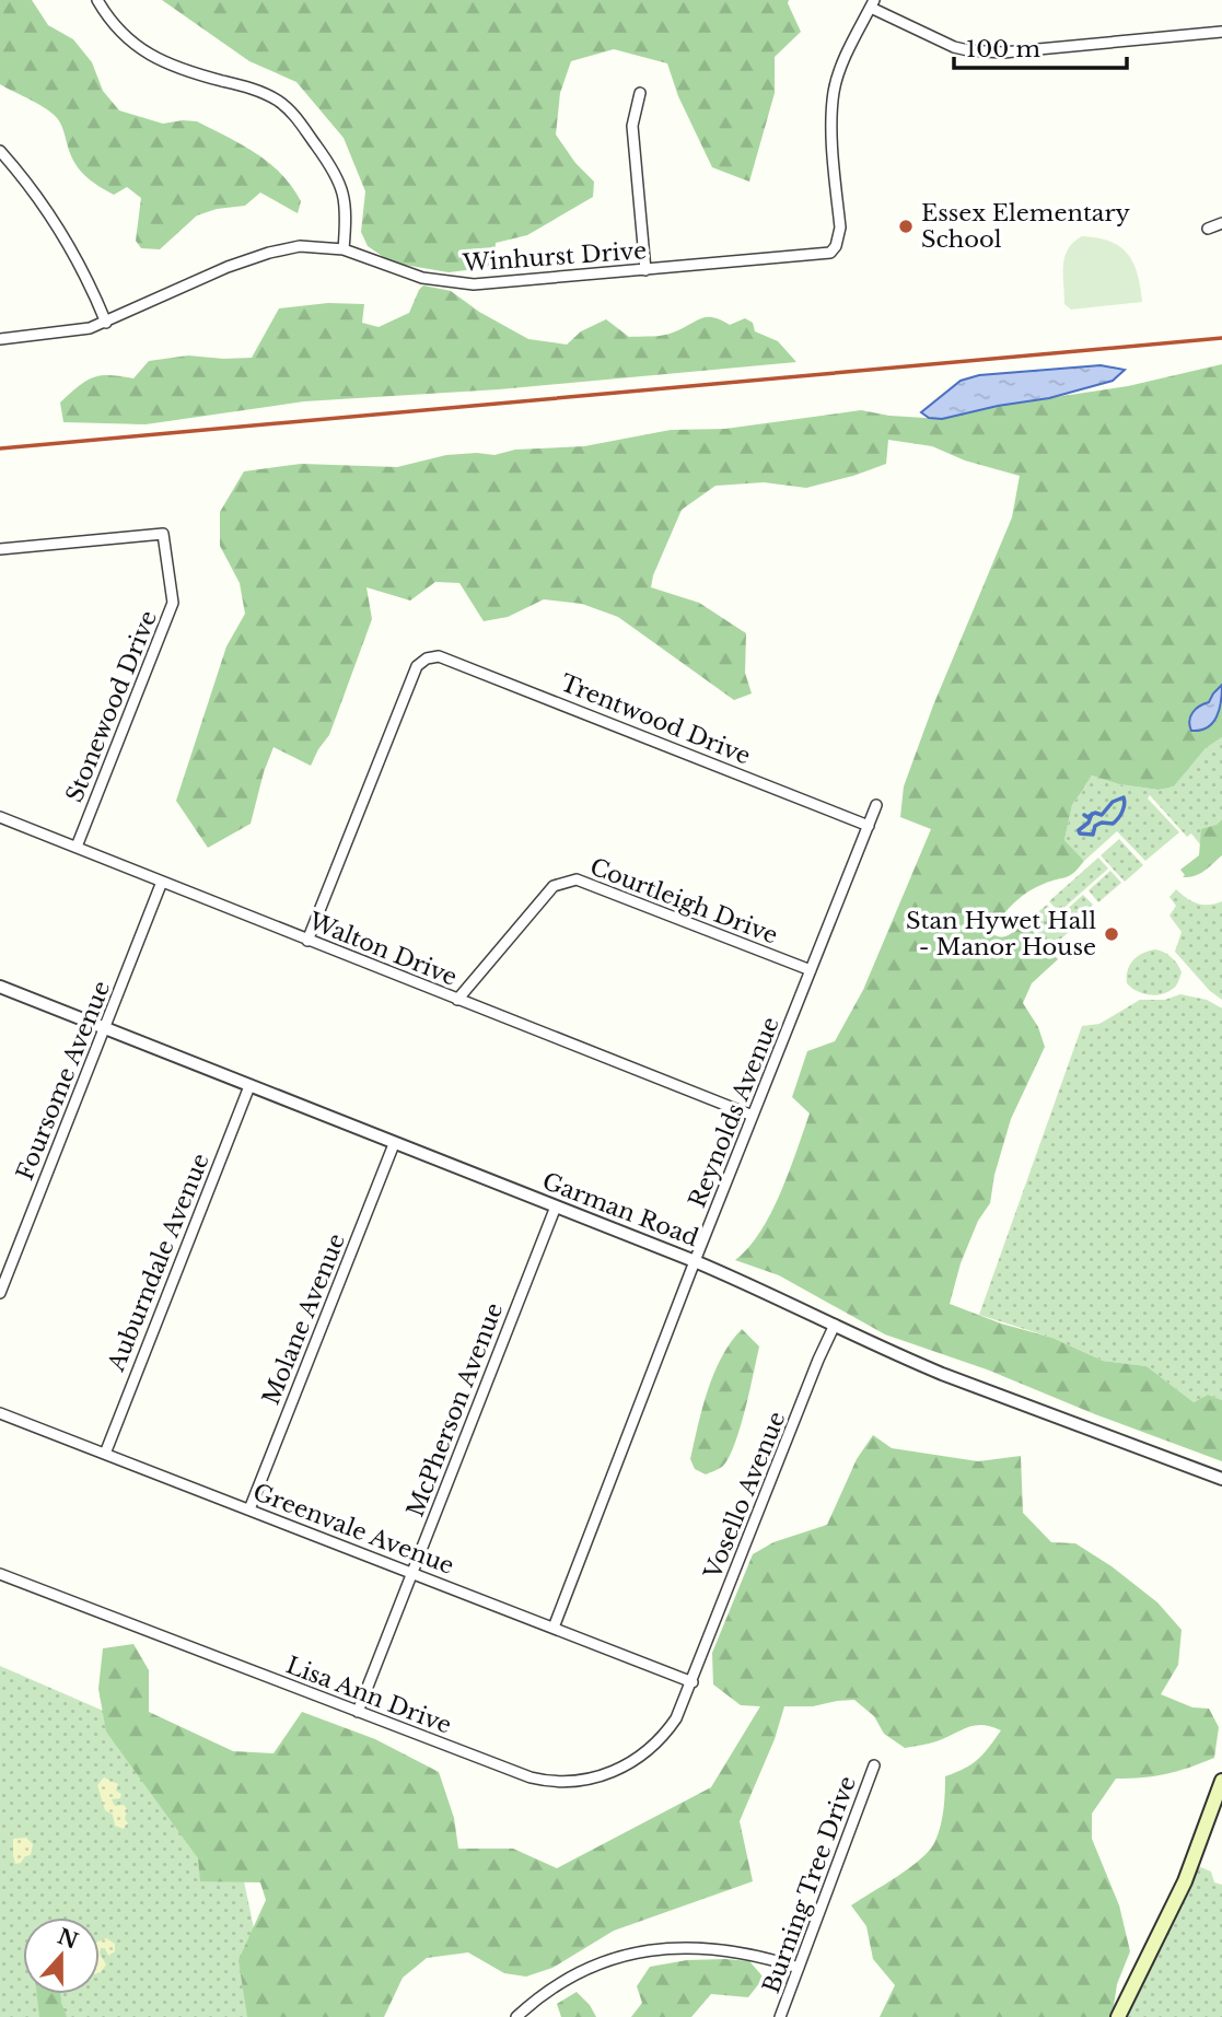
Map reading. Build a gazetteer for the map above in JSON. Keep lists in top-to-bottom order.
{
  "streets": {
    "street": [
      "Winhurst Drive",
      "Stonewood Drive",
      "Trentwood Drive",
      "Courtleigh Drive",
      "Walton Drive",
      "Foursome Avenue",
      "Reynolds Avenue",
      "Garman Road",
      "Auburndale Avenue",
      "Molane Avenue",
      "McPherson Avenue",
      "Vosello Avenue",
      "Greenvale Avenue",
      "Lisa Ann Drive",
      "Burning Tree Drive"
    ]
  },
  "crossings": [
    ["Stonewood Drive", "Walton Drive"],
    ["Trentwood Drive", "Walton Drive"],
    ["Trentwood Drive", "Reynolds Avenue"],
    ["Courtleigh Drive", "Walton Drive"],
    ["Courtleigh Drive", "Reynolds Avenue"],
    ["Walton Drive", "Foursome Avenue"],
    ["Walton Drive", "Reynolds Avenue"],
    ["Foursome Avenue", "Garman Road"],
    ["Reynolds Avenue", "Garman Road"],
    ["Reynolds Avenue", "Greenvale Avenue"],
    ["Garman Road", "Auburndale Avenue"],
    ["Garman Road", "Molane Avenue"],
    ["Garman Road", "McPherson Avenue"],
    ["Garman Road", "Vosello Avenue"],
    ["Auburndale Avenue", "Greenvale Avenue"],
    ["Molane Avenue", "Greenvale Avenue"],
    ["McPherson Avenue", "Greenvale Avenue"],
    ["McPherson Avenue", "Lisa Ann Drive"],
    ["Vosello Avenue", "Greenvale Avenue"],
    ["Vosello Avenue", "Lisa Ann Drive"],
    ["Greenvale Avenue", "Lisa Ann Drive"]
  ],
  "places": ["Essex Elementary School", "Stan Hywet Hall - Manor House"],
  "scale_bar": "100 m",
  "north": "top"
}
